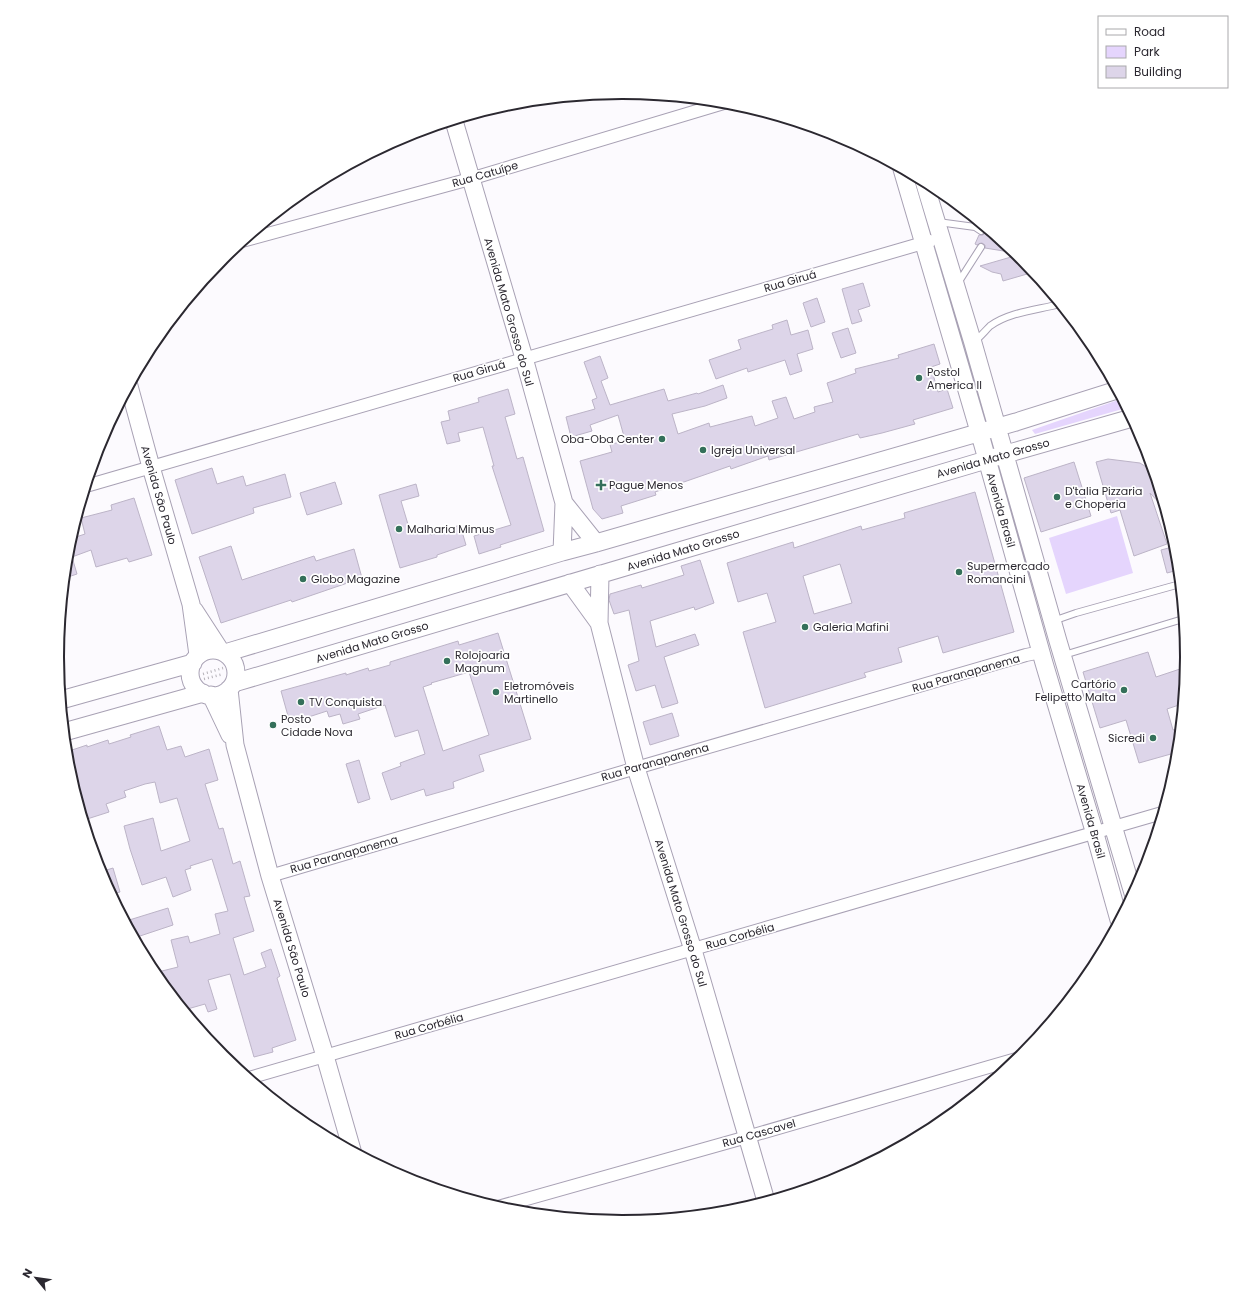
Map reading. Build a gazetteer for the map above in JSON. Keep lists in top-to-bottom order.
{
  "streets": {
    "main road": [
      "Avenida Mato Grosso do Sul",
      "Avenida Mato Grosso",
      "Avenida São Paulo",
      "Avenida Brasil"
    ],
    "street": [
      "Rua Catuípe",
      "Rua Giruá",
      "Rua Paranapanema",
      "Rua Corbélia",
      "Rua Cascavel"
    ]
  },
  "crossings": [
    ["Rua Catuípe", "Avenida Mato Grosso do Sul"],
    ["Rua Giruá", "Avenida Mato Grosso do Sul"],
    ["Rua Giruá", "Avenida São Paulo"],
    ["Rua Giruá", "Avenida Brasil"],
    ["Avenida Mato Grosso do Sul", "Rua Paranapanema"],
    ["Avenida Mato Grosso do Sul", "Rua Corbélia"],
    ["Avenida Mato Grosso do Sul", "Rua Cascavel"],
    ["Avenida Mato Grosso", "Avenida São Paulo"],
    ["Avenida Mato Grosso", "Avenida Brasil"],
    ["Avenida São Paulo", "Rua Paranapanema"],
    ["Avenida São Paulo", "Rua Corbélia"],
    ["Avenida Brasil", "Rua Paranapanema"],
    ["Avenida Brasil", "Rua Corbélia"]
  ],
  "places": {
    "other": [
      "Postol America II",
      "Oba-Oba Center",
      "Igreja Universal",
      "D'talia Pizzaria e Choperia",
      "Malharia Mimus",
      "Supermercado Romancini",
      "Globo Magazine",
      "Galeria Mafini",
      "Rolojoaria Magnum",
      "Cartório Felipetto Malta",
      "Eletromóveis Martinello",
      "TV Conquista",
      "Posto Cidade Nova",
      "Sicredi"
    ],
    "health": ["Pague Menos"]
  },
  "legend": ["Road", "Park", "Building"],
  "north": "top left"
}
